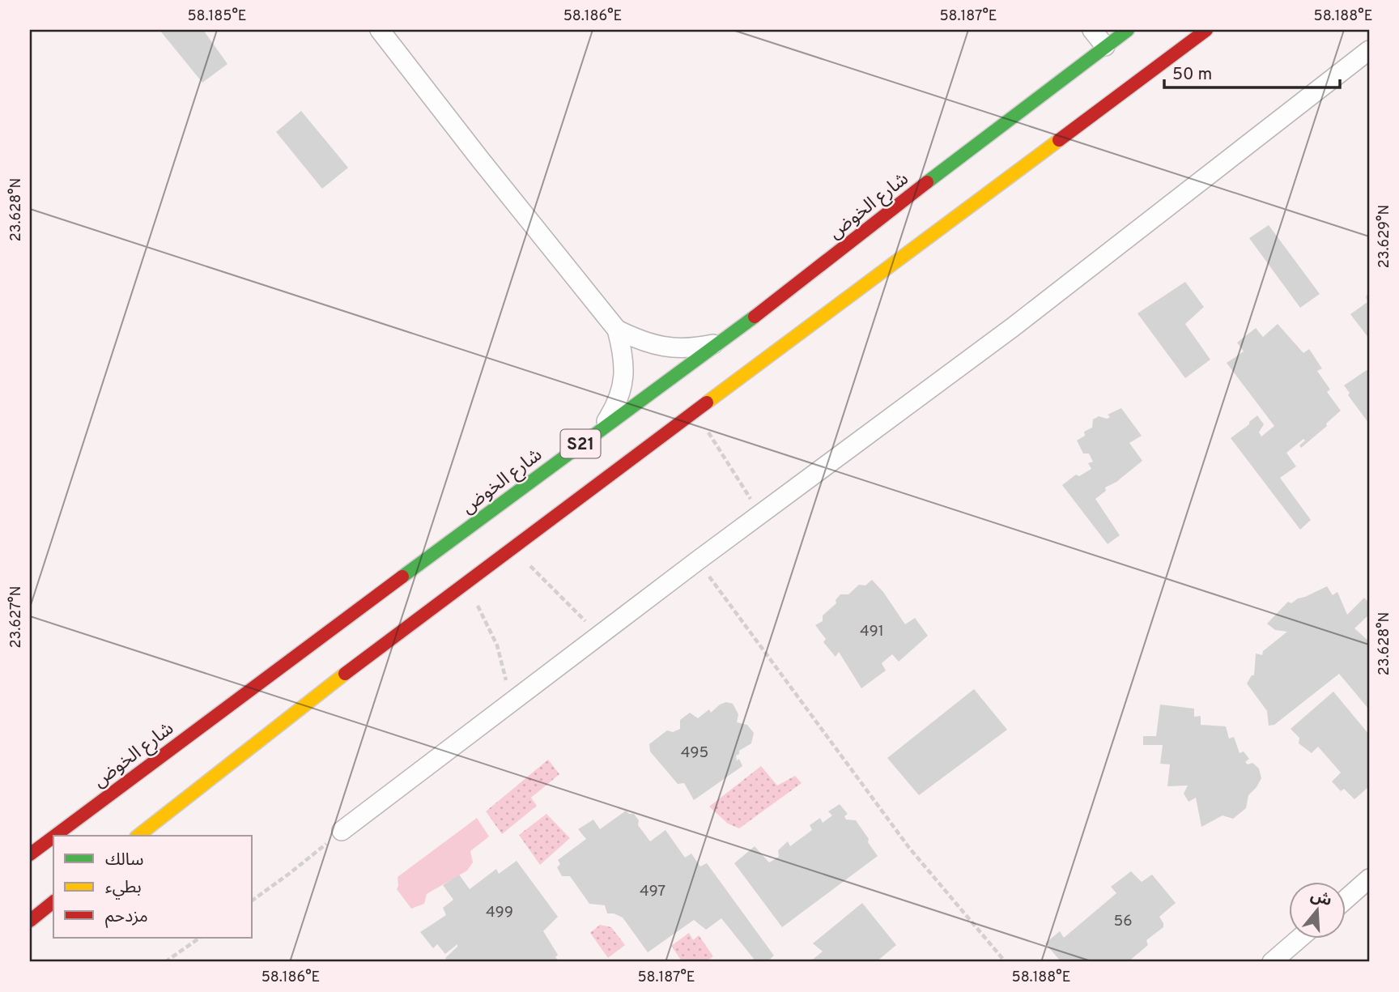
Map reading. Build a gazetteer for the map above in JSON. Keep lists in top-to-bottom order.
{
  "streets": {
    "main road": ["شارع الخوض", "S21"]
  },
  "house_numbers": [
    "491",
    "495",
    "497",
    "499",
    "56"
  ],
  "legend": ["سالك", "بطيء", "مزدحم"],
  "scale_bar": "50 m",
  "north": "top",
  "coordinates": [
    "58.185°E",
    "58.186°E",
    "58.187°E",
    "58.188°E",
    "23.628°N",
    "23.629°N",
    "23.627°N"
  ]
}
